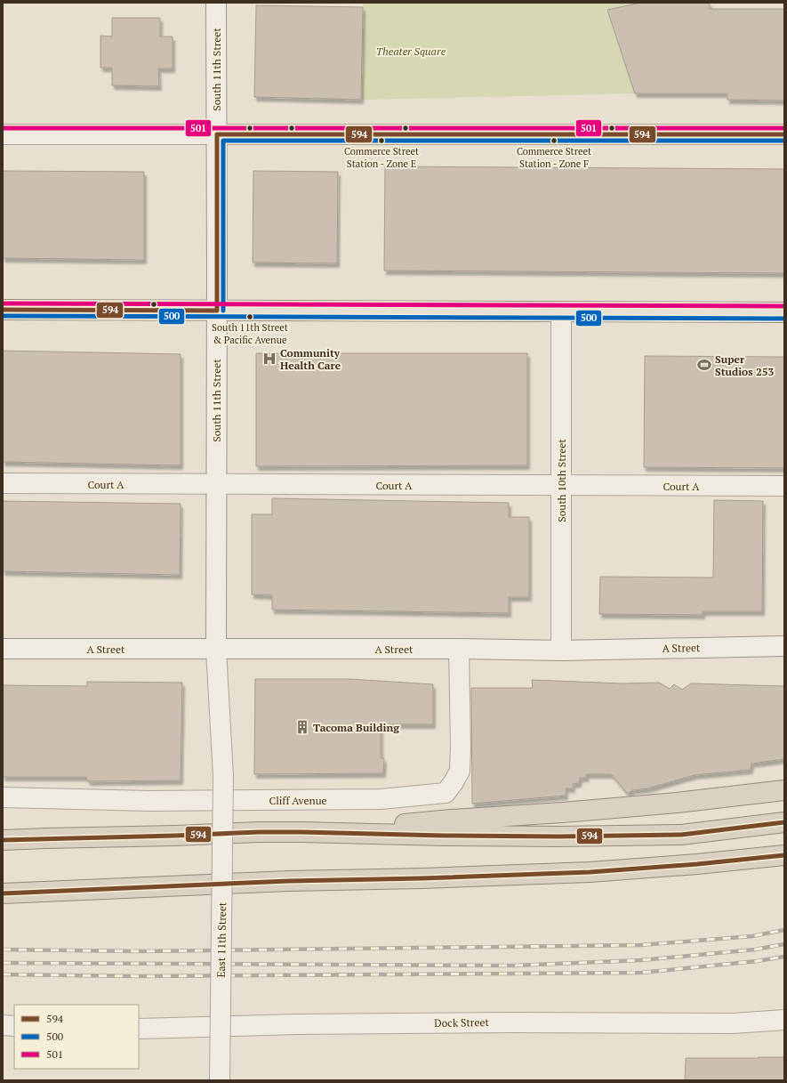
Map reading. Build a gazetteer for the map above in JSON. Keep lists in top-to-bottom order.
{
  "streets": {
    "street": [
      "South 11th Street",
      "South 10th Street",
      "Court A",
      "A Street",
      "Cliff Avenue",
      "East 11th Street",
      "Dock Street"
    ]
  },
  "crossings": [
    ["South 11th Street", "Court A"],
    ["South 11th Street", "A Street"],
    ["South 11th Street", "East 11th Street"],
    ["South 10th Street", "Court A"],
    ["South 10th Street", "A Street"],
    ["A Street", "Cliff Avenue"],
    ["A Street", "East 11th Street"]
  ],
  "parks": ["Theater Square"],
  "places": {
    "other": ["Commerce Street Station - Zone E", "Commerce Street Station - Zone F", "South 11th Street & Pacific Avenue"],
    "hospital": ["Community Health Care"],
    "sports": ["Super Studios 253"],
    "building": ["Tacoma Building"]
  },
  "lines": ["transit line 501", "transit line 594", "transit line 500"],
  "legend": ["594", "500", "501"]
}
